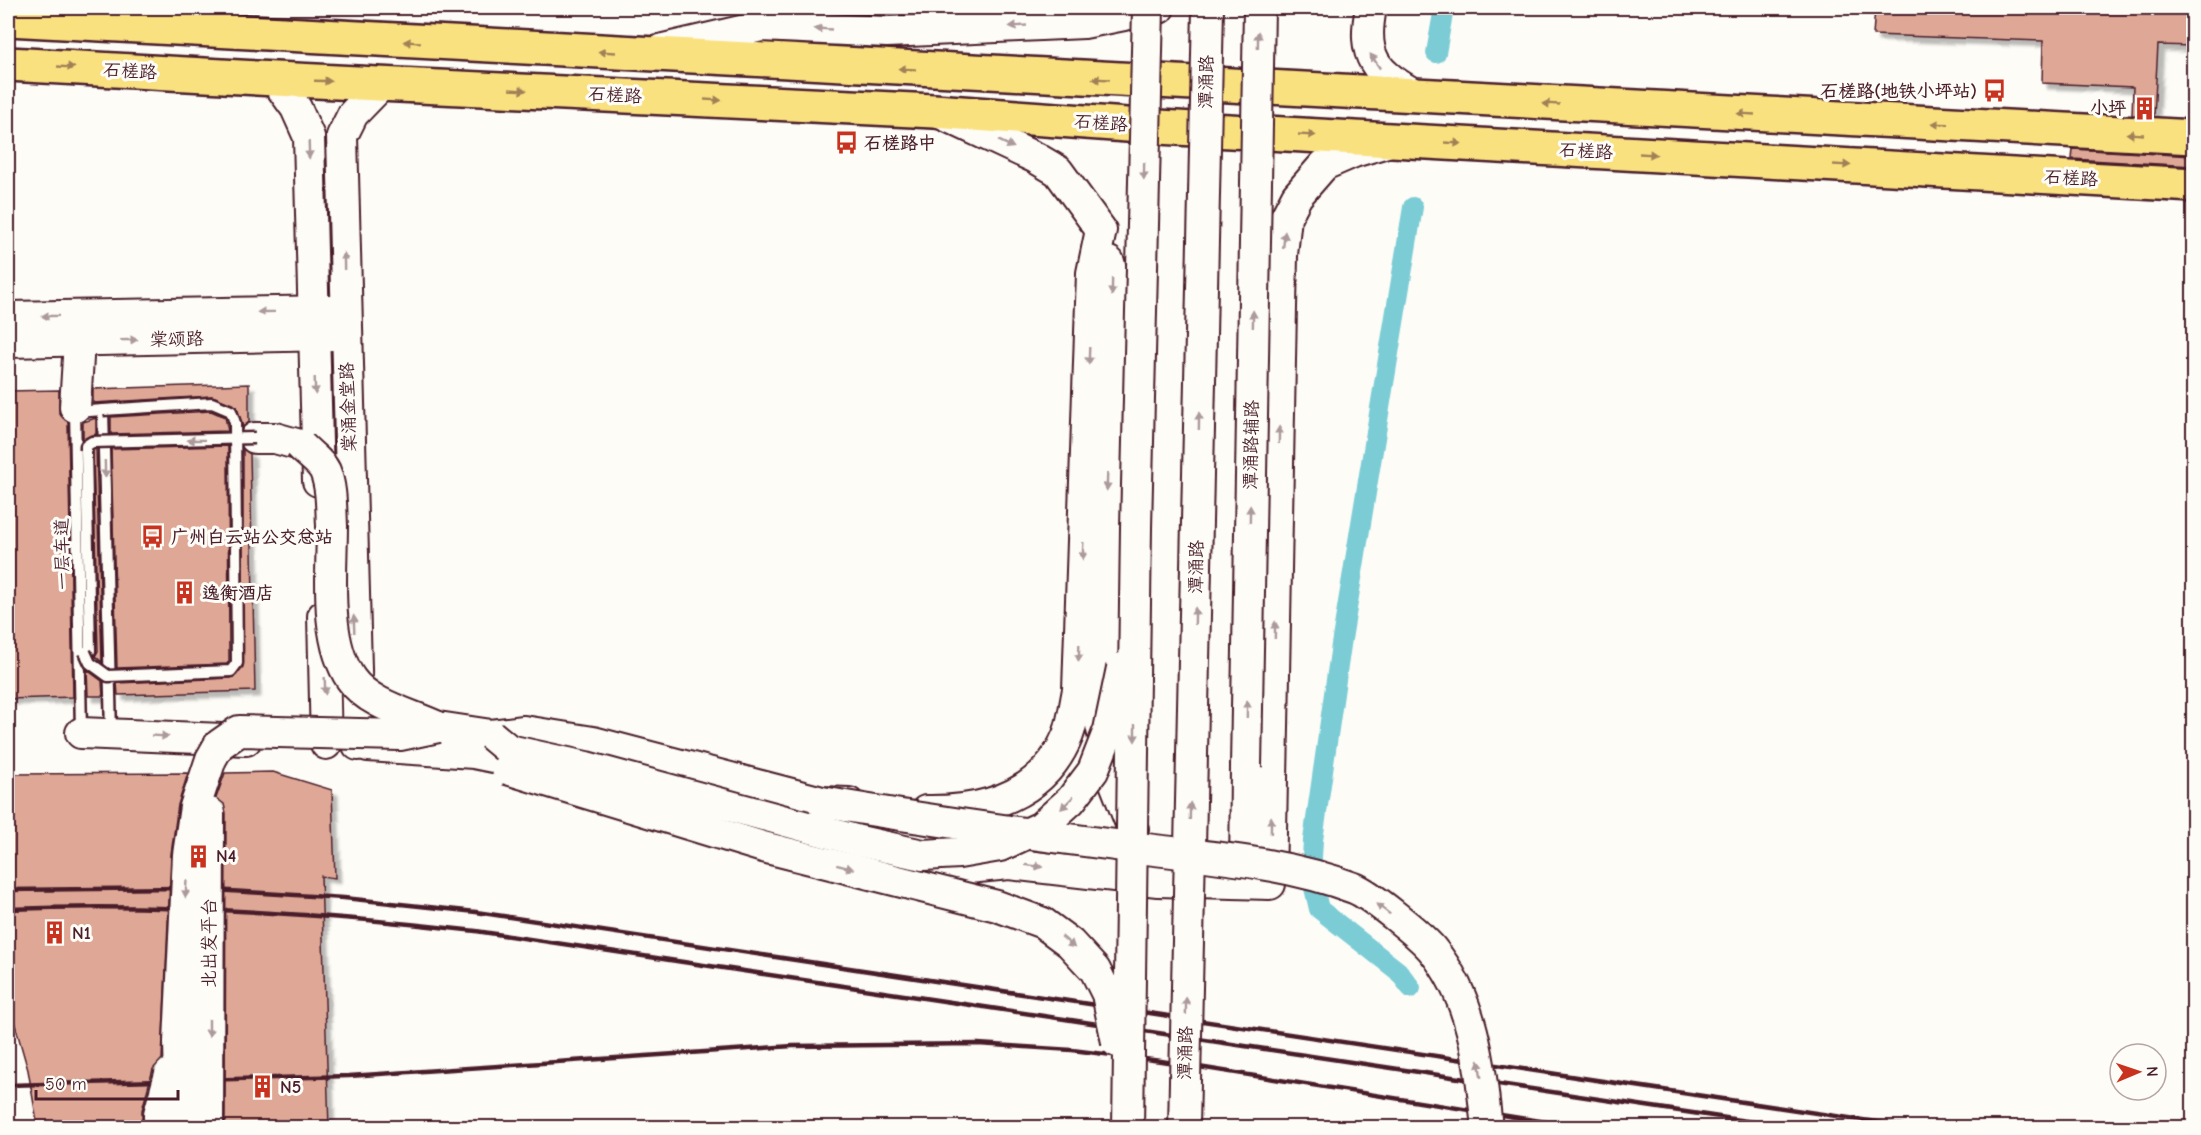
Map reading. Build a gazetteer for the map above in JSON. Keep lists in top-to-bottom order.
{
  "streets": {
    "main road": ["石槎路"],
    "street": [
      "潭涌路",
      "棠颂路",
      "棠涌金堂路",
      "潭涌路辅路",
      "北出发平台"
    ],
    "lane": ["一层车道"]
  },
  "crossings": [
    ["石槎路", "棠涌金堂路"],
    ["棠颂路", "棠涌金堂路"]
  ],
  "one_way": ["北出发平台"],
  "places": {
    "bus stop": ["石槎路(地铁小坪站)", "石槎路中", "广州白云站公交总站"],
    "building": [
      "小坪",
      "逸衡酒店",
      "N4",
      "N1",
      "N5"
    ]
  },
  "scale_bar": "50 m",
  "north": "right"
}
